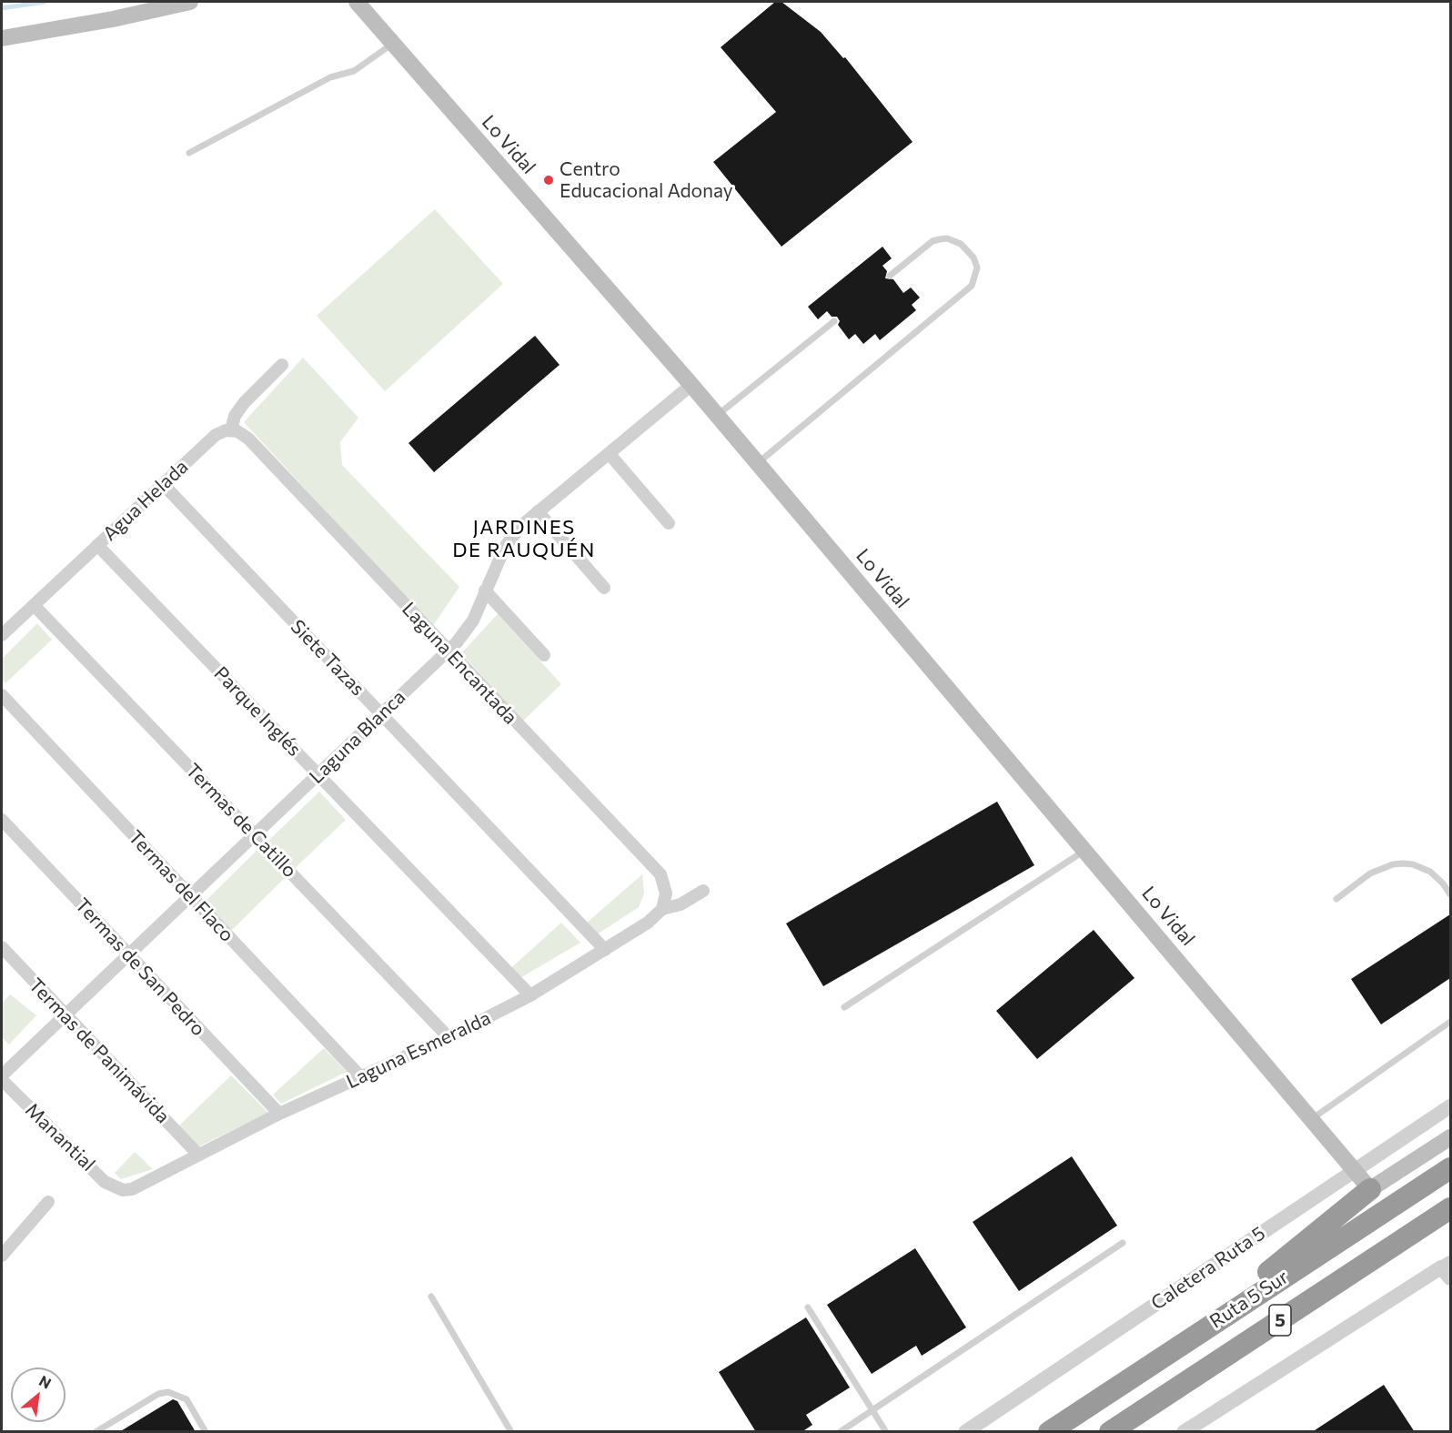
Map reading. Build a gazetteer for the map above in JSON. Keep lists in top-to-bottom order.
{
  "streets": {
    "highway": ["Ruta 5 Sur", "5"],
    "main road": ["Lo Vidal"],
    "street": [
      "Agua Helada",
      "Siete Tazas",
      "Laguna Encantada",
      "Parque Inglés",
      "Laguna Blanca",
      "Termas de Catillo",
      "Termas del Flaco",
      "Termas de San Pedro",
      "Laguna Esmeralda",
      "Termas de Panimávida",
      "Manantial",
      "Caletera Ruta 5"
    ]
  },
  "crossings": [
    ["Lo Vidal", "Laguna Blanca"],
    ["Lo Vidal", "Caletera Ruta 5"],
    ["Agua Helada", "Siete Tazas"],
    ["Agua Helada", "Laguna Encantada"],
    ["Agua Helada", "Parque Inglés"],
    ["Agua Helada", "Termas de Catillo"],
    ["Siete Tazas", "Laguna Blanca"],
    ["Siete Tazas", "Laguna Esmeralda"],
    ["Laguna Encantada", "Laguna Blanca"],
    ["Laguna Encantada", "Laguna Esmeralda"],
    ["Parque Inglés", "Laguna Blanca"],
    ["Parque Inglés", "Laguna Esmeralda"],
    ["Laguna Blanca", "Termas de Catillo"],
    ["Laguna Blanca", "Termas del Flaco"],
    ["Laguna Blanca", "Termas de San Pedro"],
    ["Laguna Blanca", "Termas de Panimávida"],
    ["Termas de Catillo", "Laguna Esmeralda"],
    ["Termas del Flaco", "Laguna Esmeralda"],
    ["Termas de San Pedro", "Laguna Esmeralda"],
    ["Laguna Esmeralda", "Termas de Panimávida"],
    ["Laguna Esmeralda", "Manantial"]
  ],
  "districts": ["JARDINES DE RAUQUÉN"],
  "places": ["Centro Educacional Adonay"],
  "north": "top right"
}
